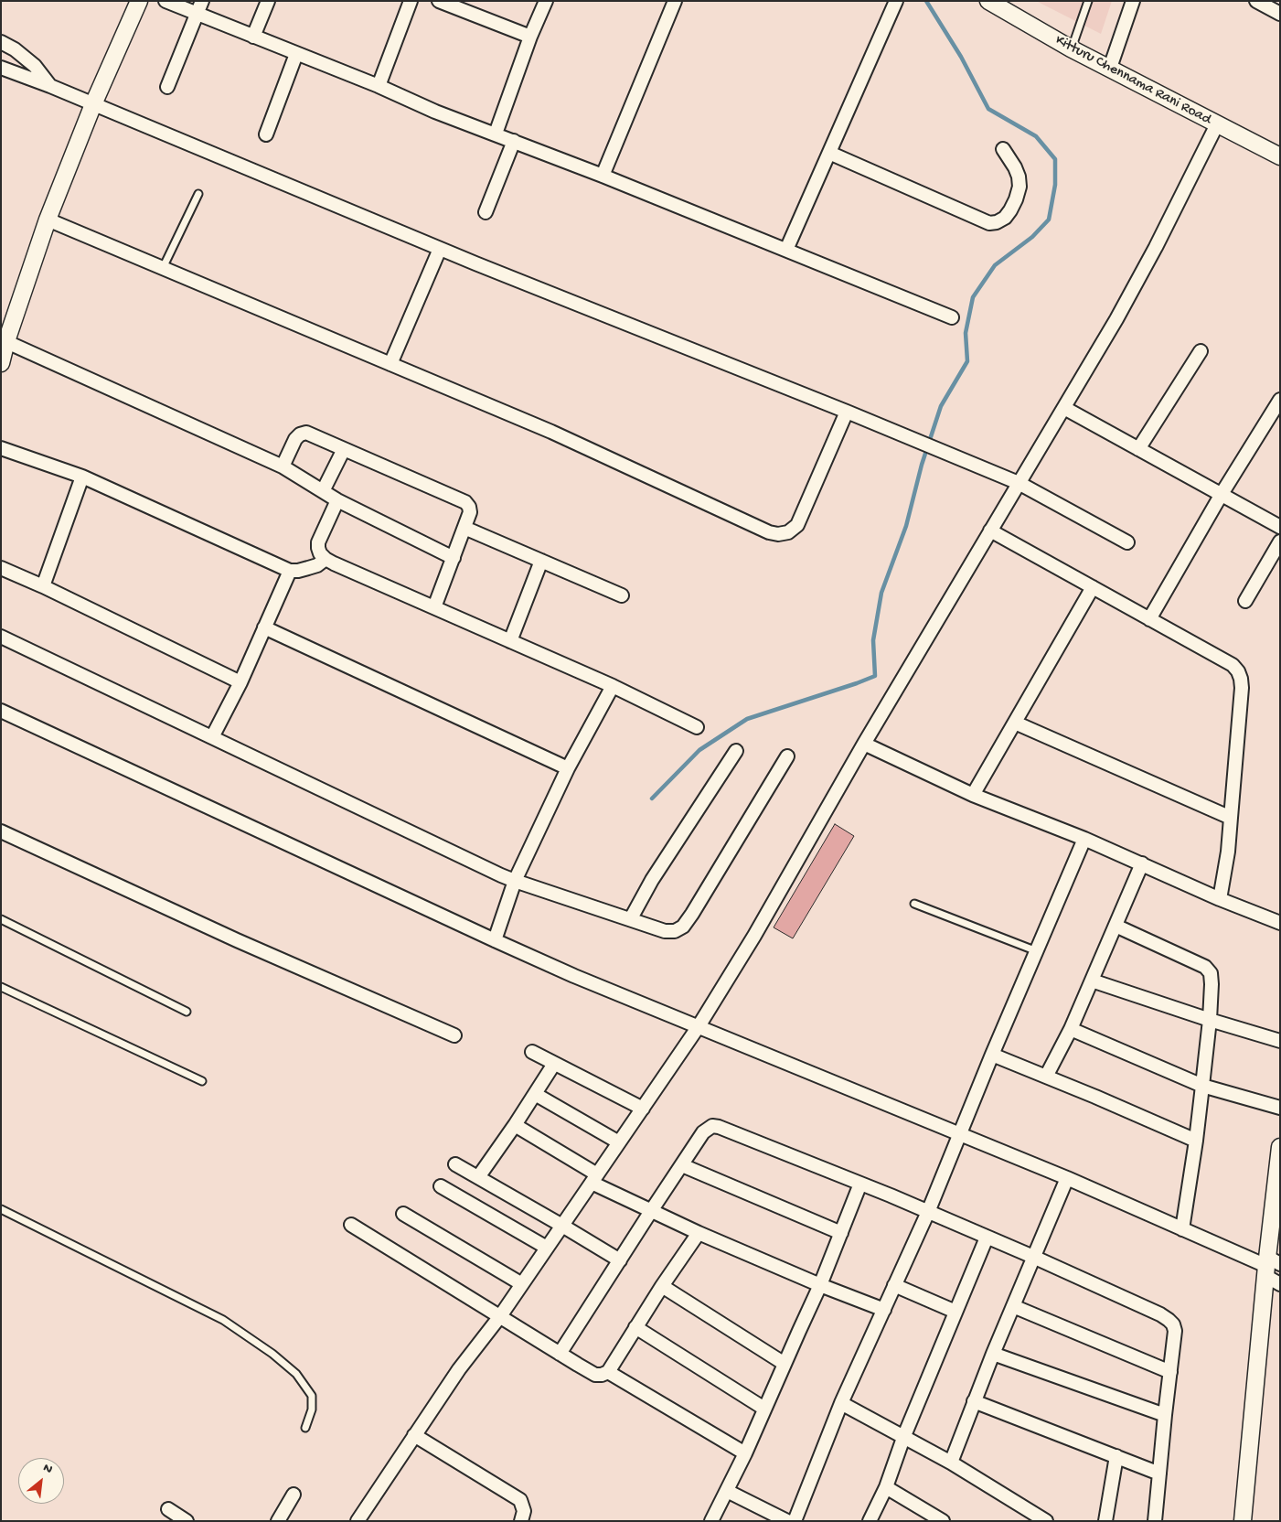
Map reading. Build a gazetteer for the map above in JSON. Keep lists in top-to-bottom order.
{
  "streets": {
    "street": ["Kitturu Chennama Rani Road"]
  },
  "north": "top right"
}
